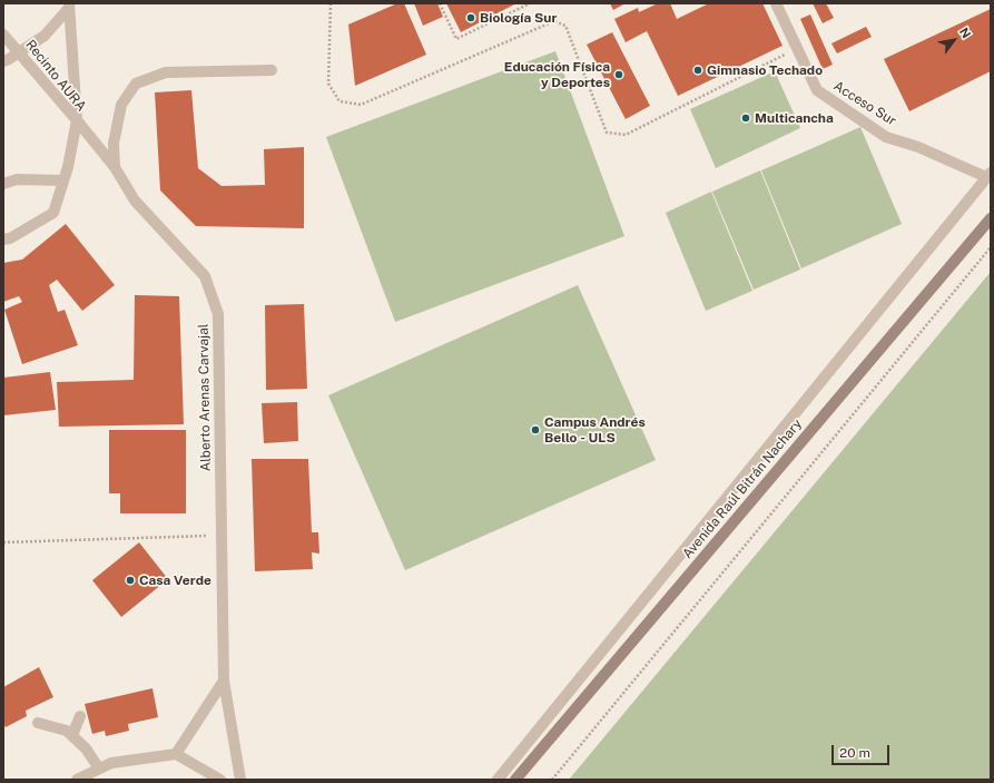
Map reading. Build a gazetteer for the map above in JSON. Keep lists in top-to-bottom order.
{
  "streets": {
    "main road": ["Avenida Raúl Bitrán Nachary"],
    "lane": ["Recinto AURA", "Acceso Sur", "Alberto Arenas Carvajal"]
  },
  "crossings": [
    ["Recinto AURA", "Alberto Arenas Carvajal"]
  ],
  "places": [
    "Biología Sur",
    "Gimnasio Techado",
    "Educación Física y Deportes",
    "Multicancha",
    "Campus Andrés Bello - ULS",
    "Casa Verde"
  ],
  "scale_bar": "20 m",
  "north": "top right"
}
